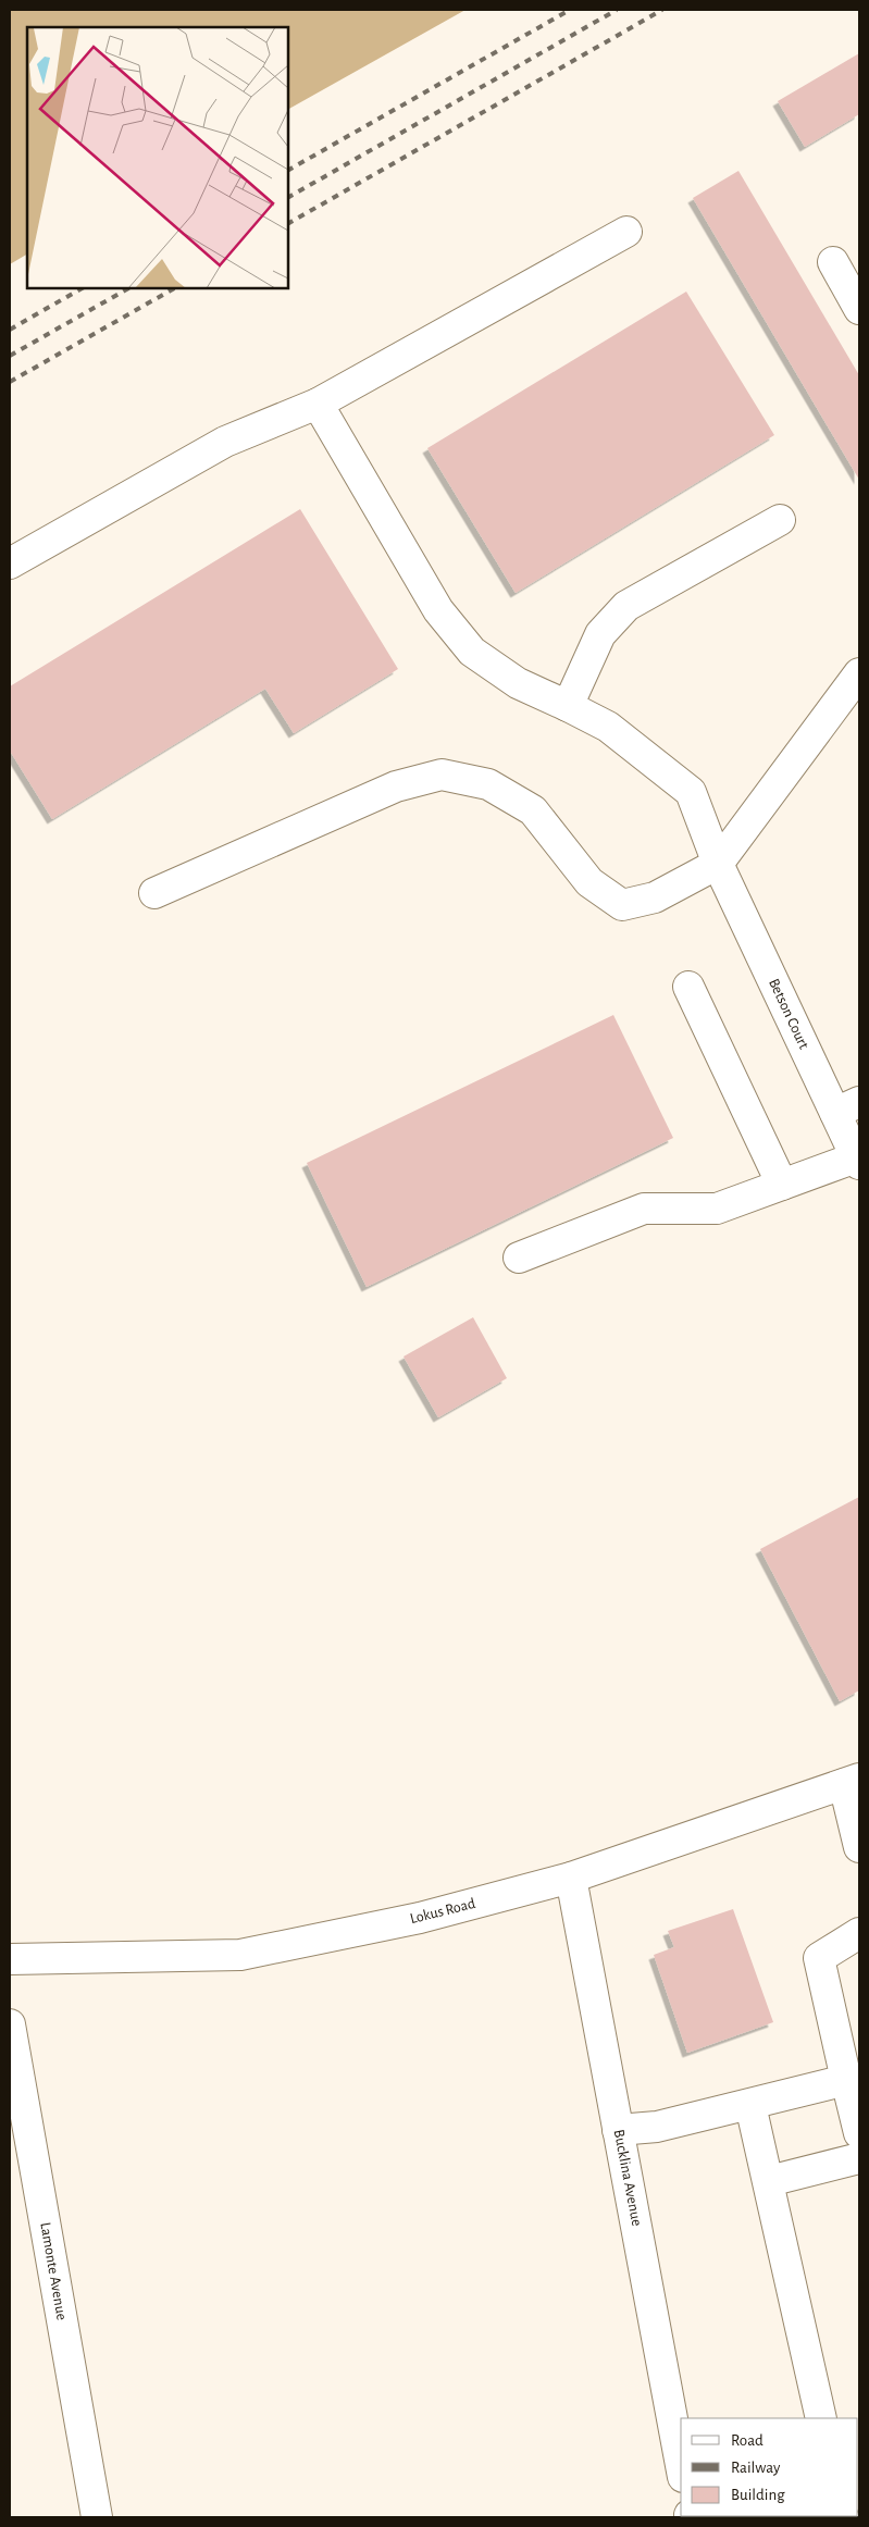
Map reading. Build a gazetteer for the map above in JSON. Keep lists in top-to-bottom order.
{
  "streets": {
    "street": [
      "Betson Court",
      "Lokus Road",
      "Bucklina Avenue",
      "Lamonte Avenue"
    ]
  },
  "crossings": [
    ["Lokus Road", "Bucklina Avenue"]
  ],
  "legend": ["Road", "Railway", "Building"]
}
